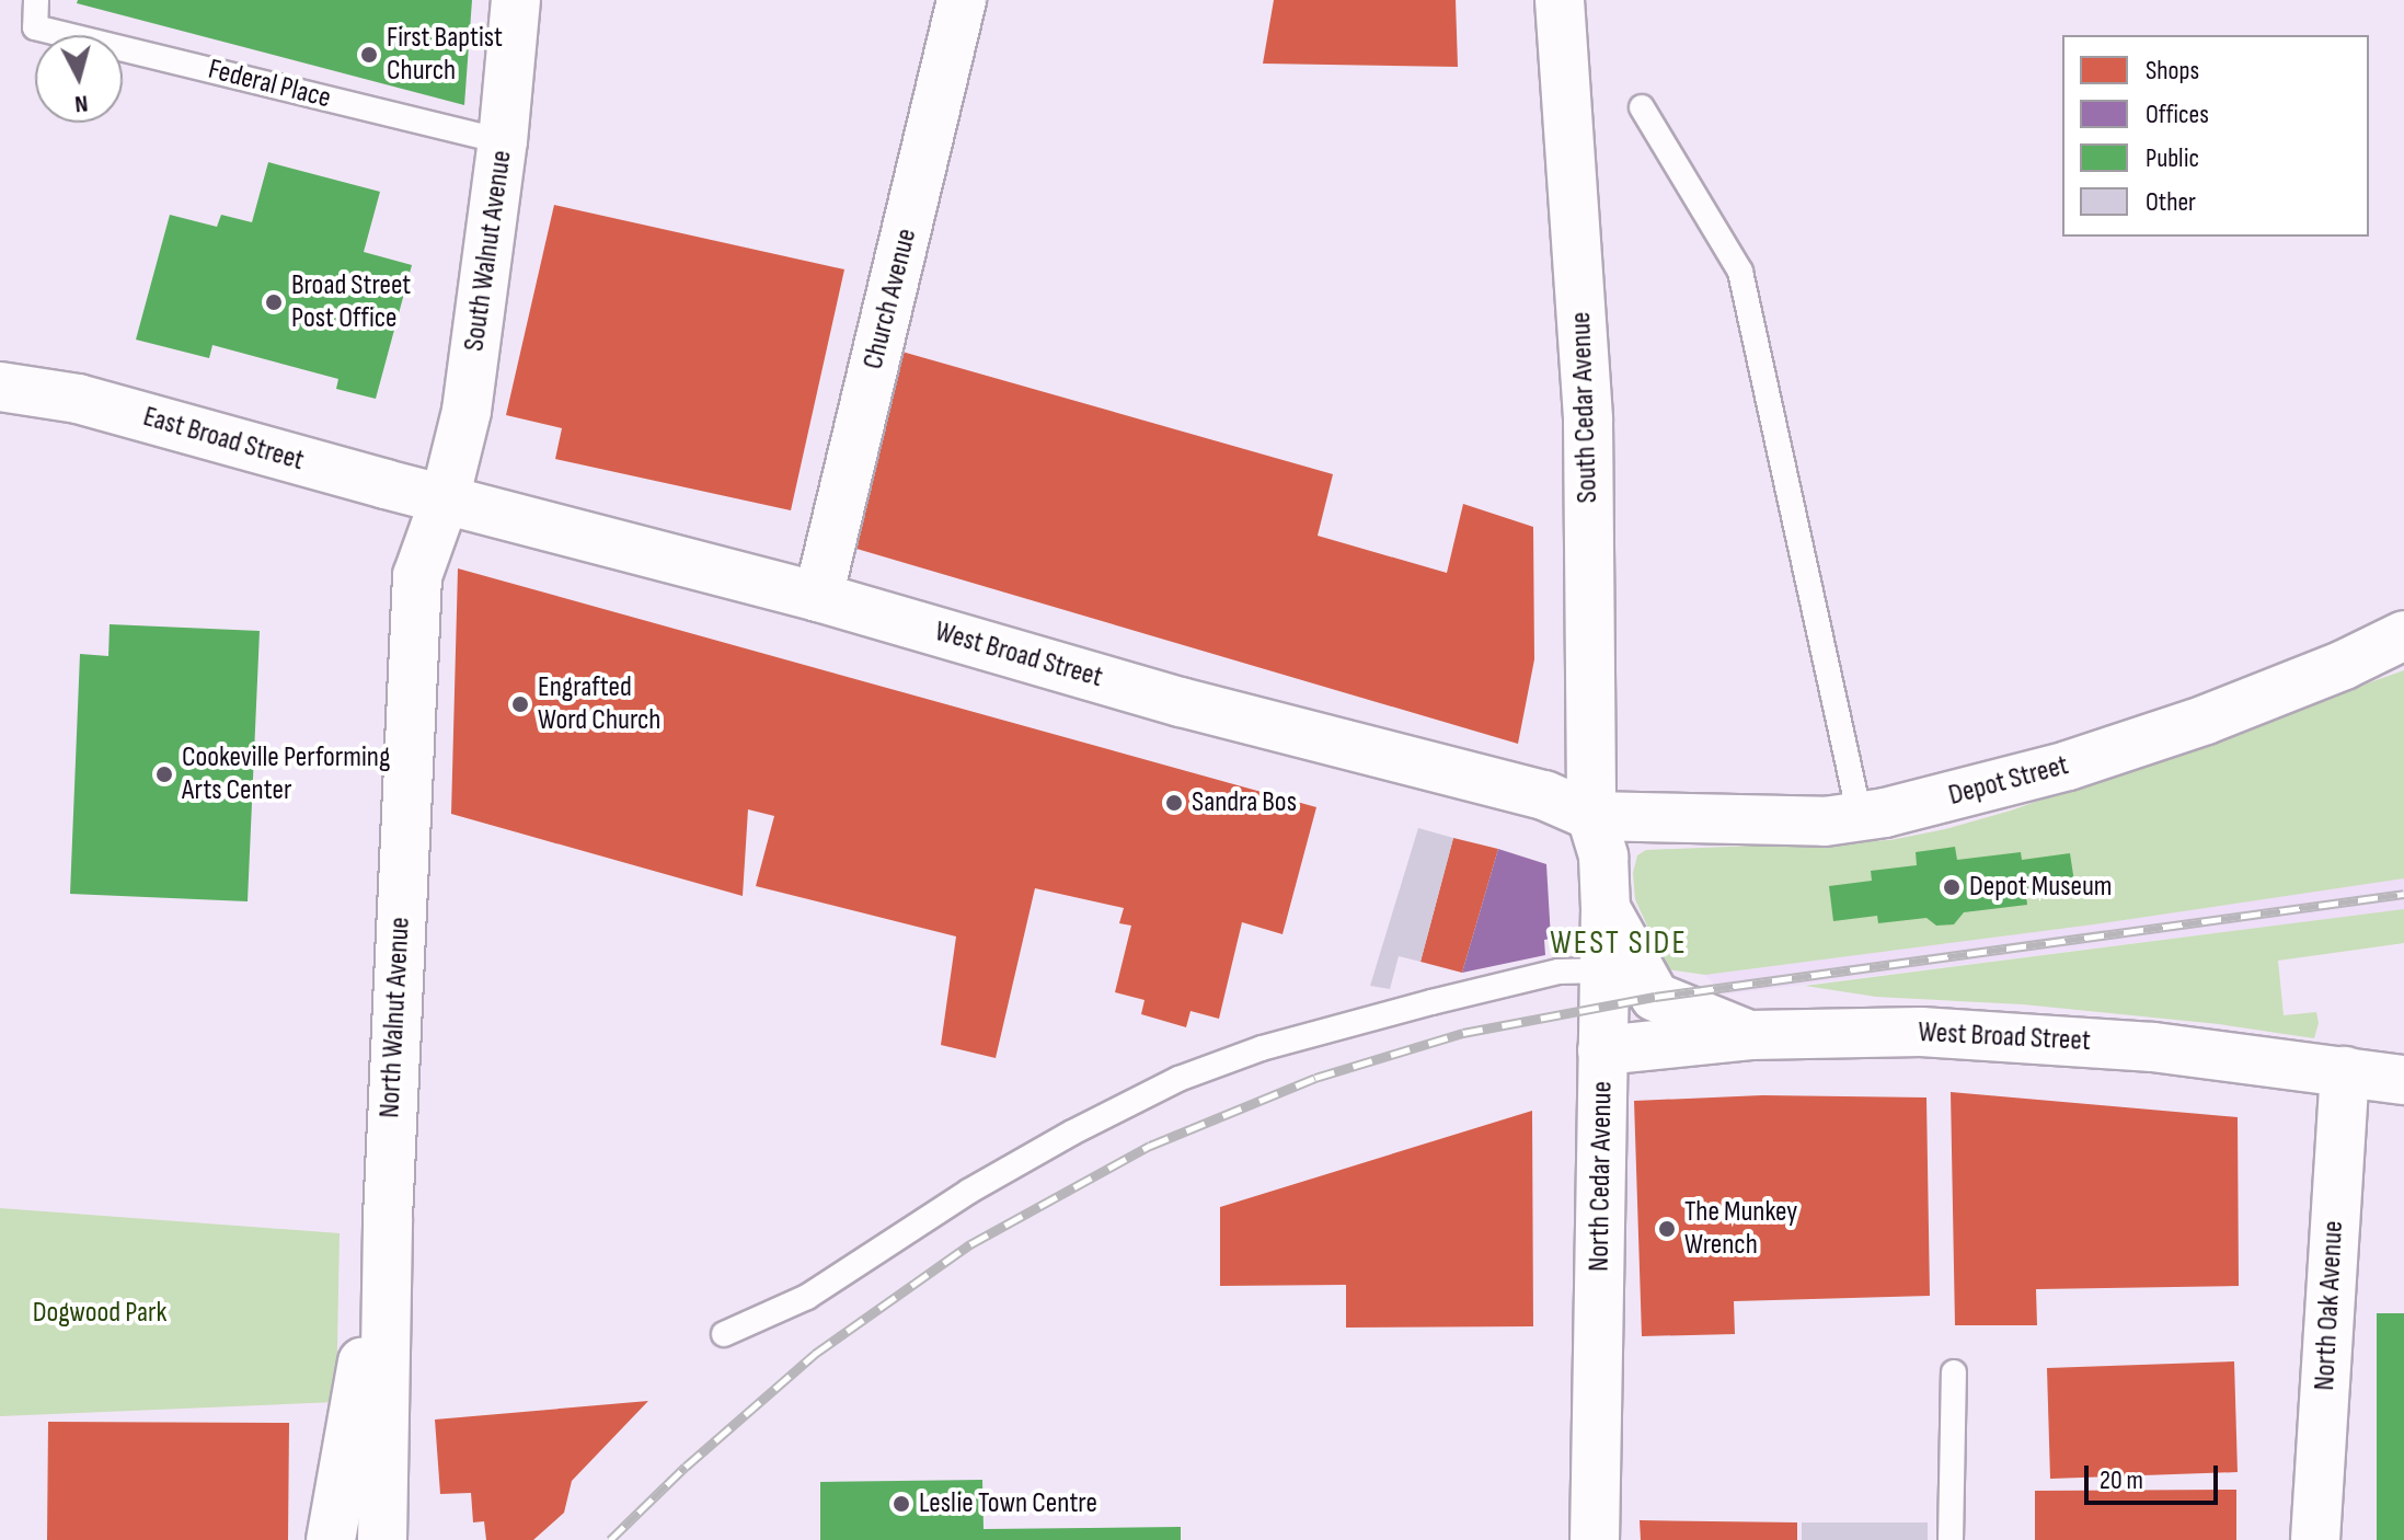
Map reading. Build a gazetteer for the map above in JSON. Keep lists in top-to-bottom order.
{
  "streets": {
    "street": [
      "South Walnut Avenue",
      "Church Avenue",
      "South Cedar Avenue",
      "East Broad Street",
      "West Broad Street",
      "Depot Street",
      "North Walnut Avenue",
      "North Cedar Avenue",
      "North Oak Avenue"
    ],
    "lane": ["Federal Place"]
  },
  "crossings": [
    ["Federal Place", "South Walnut Avenue"],
    ["South Walnut Avenue", "East Broad Street"],
    ["South Walnut Avenue", "West Broad Street"],
    ["South Walnut Avenue", "North Walnut Avenue"],
    ["Church Avenue", "West Broad Street"],
    ["South Cedar Avenue", "West Broad Street"],
    ["South Cedar Avenue", "Depot Street"],
    ["South Cedar Avenue", "North Cedar Avenue"],
    ["East Broad Street", "West Broad Street"],
    ["East Broad Street", "North Walnut Avenue"],
    ["West Broad Street", "Depot Street"],
    ["West Broad Street", "North Walnut Avenue"],
    ["West Broad Street", "North Cedar Avenue"],
    ["West Broad Street", "North Oak Avenue"],
    ["Depot Street", "North Cedar Avenue"]
  ],
  "districts": ["WEST SIDE"],
  "parks": ["Dogwood Park"],
  "places": [
    "First Baptist Church",
    "Broad Street Post Office",
    "Engrafted Word Church",
    "Cookeville Performing Arts Center",
    "Sandra Bos",
    "Depot Museum",
    "The Munkey Wrench",
    "Leslie Town Centre"
  ],
  "legend": [
    "Shops",
    "Offices",
    "Public",
    "Other"
  ],
  "scale_bar": "20 m",
  "north": "bottom"
}
